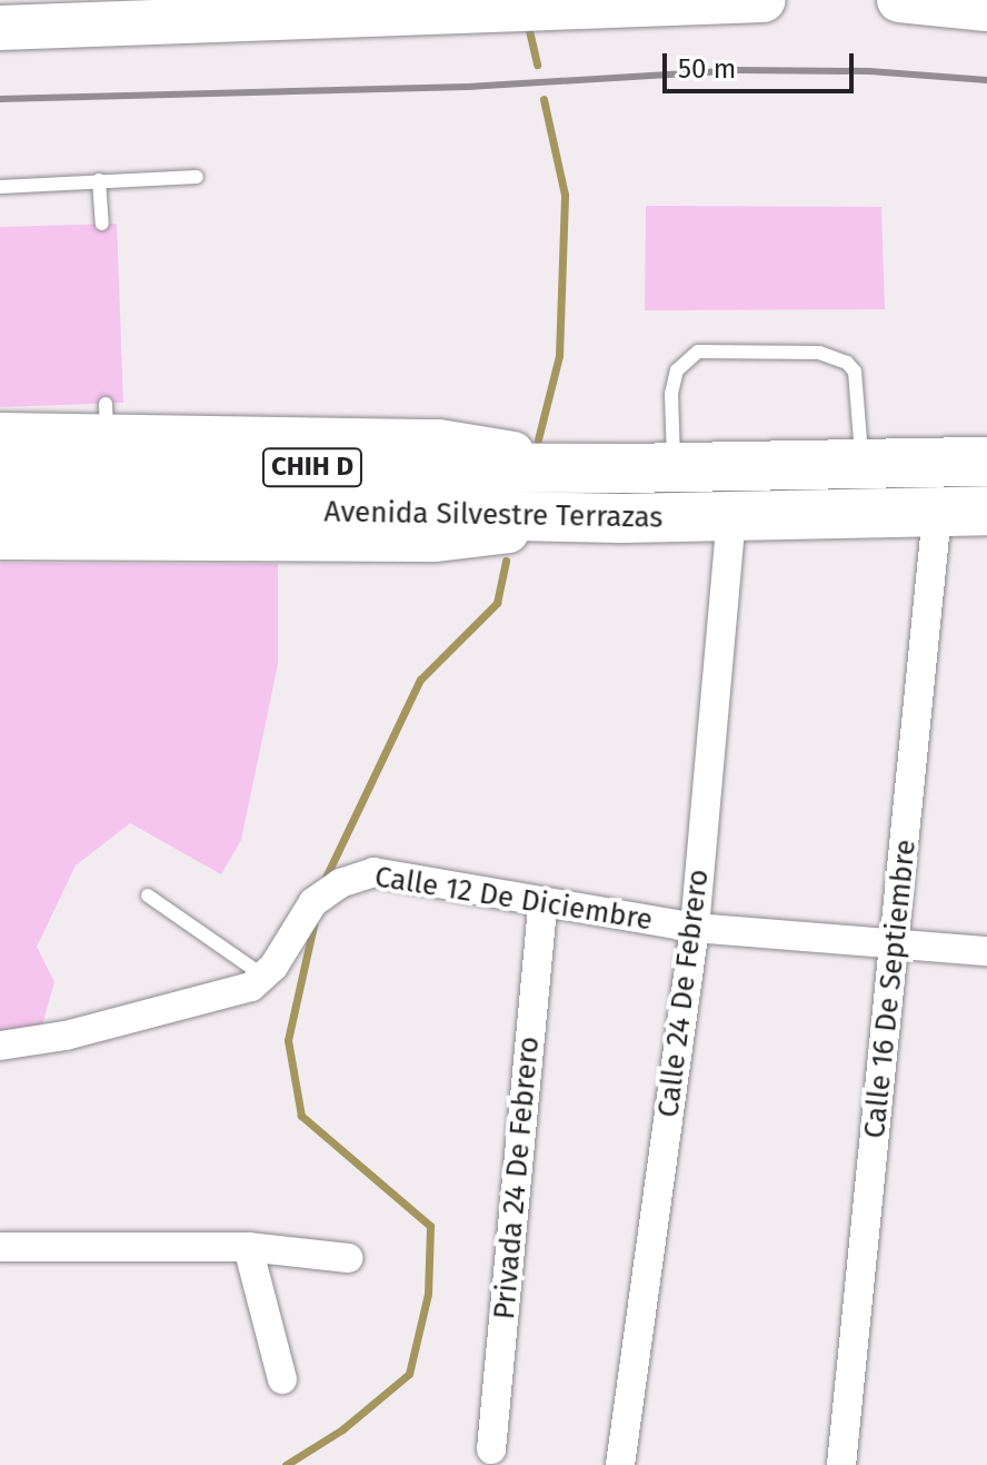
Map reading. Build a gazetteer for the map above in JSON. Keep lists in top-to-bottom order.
{
  "streets": {
    "highway": ["CHIH D", "Avenida Silvestre Terrazas"],
    "street": [
      "Calle 12 De Diciembre",
      "Calle 16 De Septiembre",
      "Calle 24 De Febrero",
      "Privada 24 De Febrero"
    ]
  },
  "crossings": [
    ["CHIH D", "Avenida Silvestre Terrazas"],
    ["Avenida Silvestre Terrazas", "Calle 16 De Septiembre"],
    ["Avenida Silvestre Terrazas", "Calle 24 De Febrero"],
    ["Calle 12 De Diciembre", "Calle 16 De Septiembre"],
    ["Calle 12 De Diciembre", "Calle 24 De Febrero"],
    ["Calle 12 De Diciembre", "Privada 24 De Febrero"]
  ],
  "scale_bar": "50 m"
}
